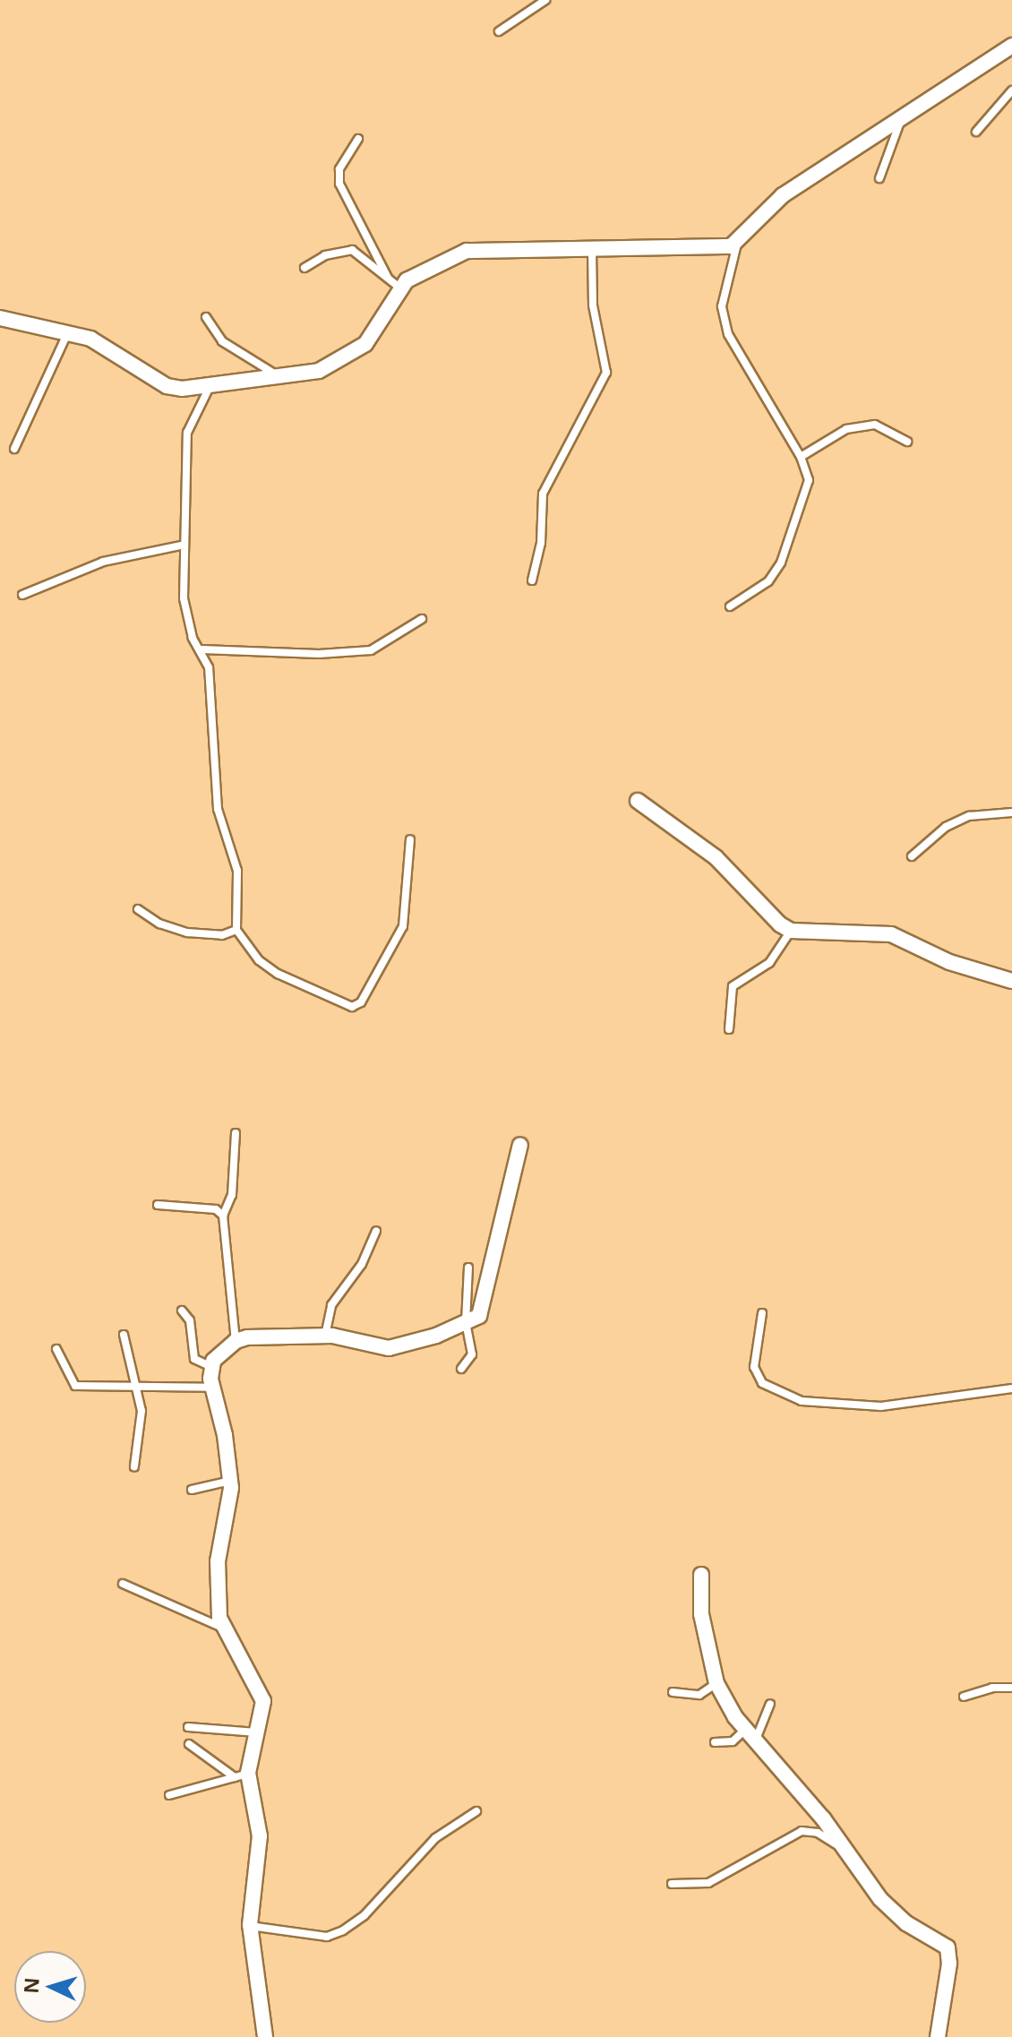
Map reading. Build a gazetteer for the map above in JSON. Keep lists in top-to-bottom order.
{
  "north": "left"
}
